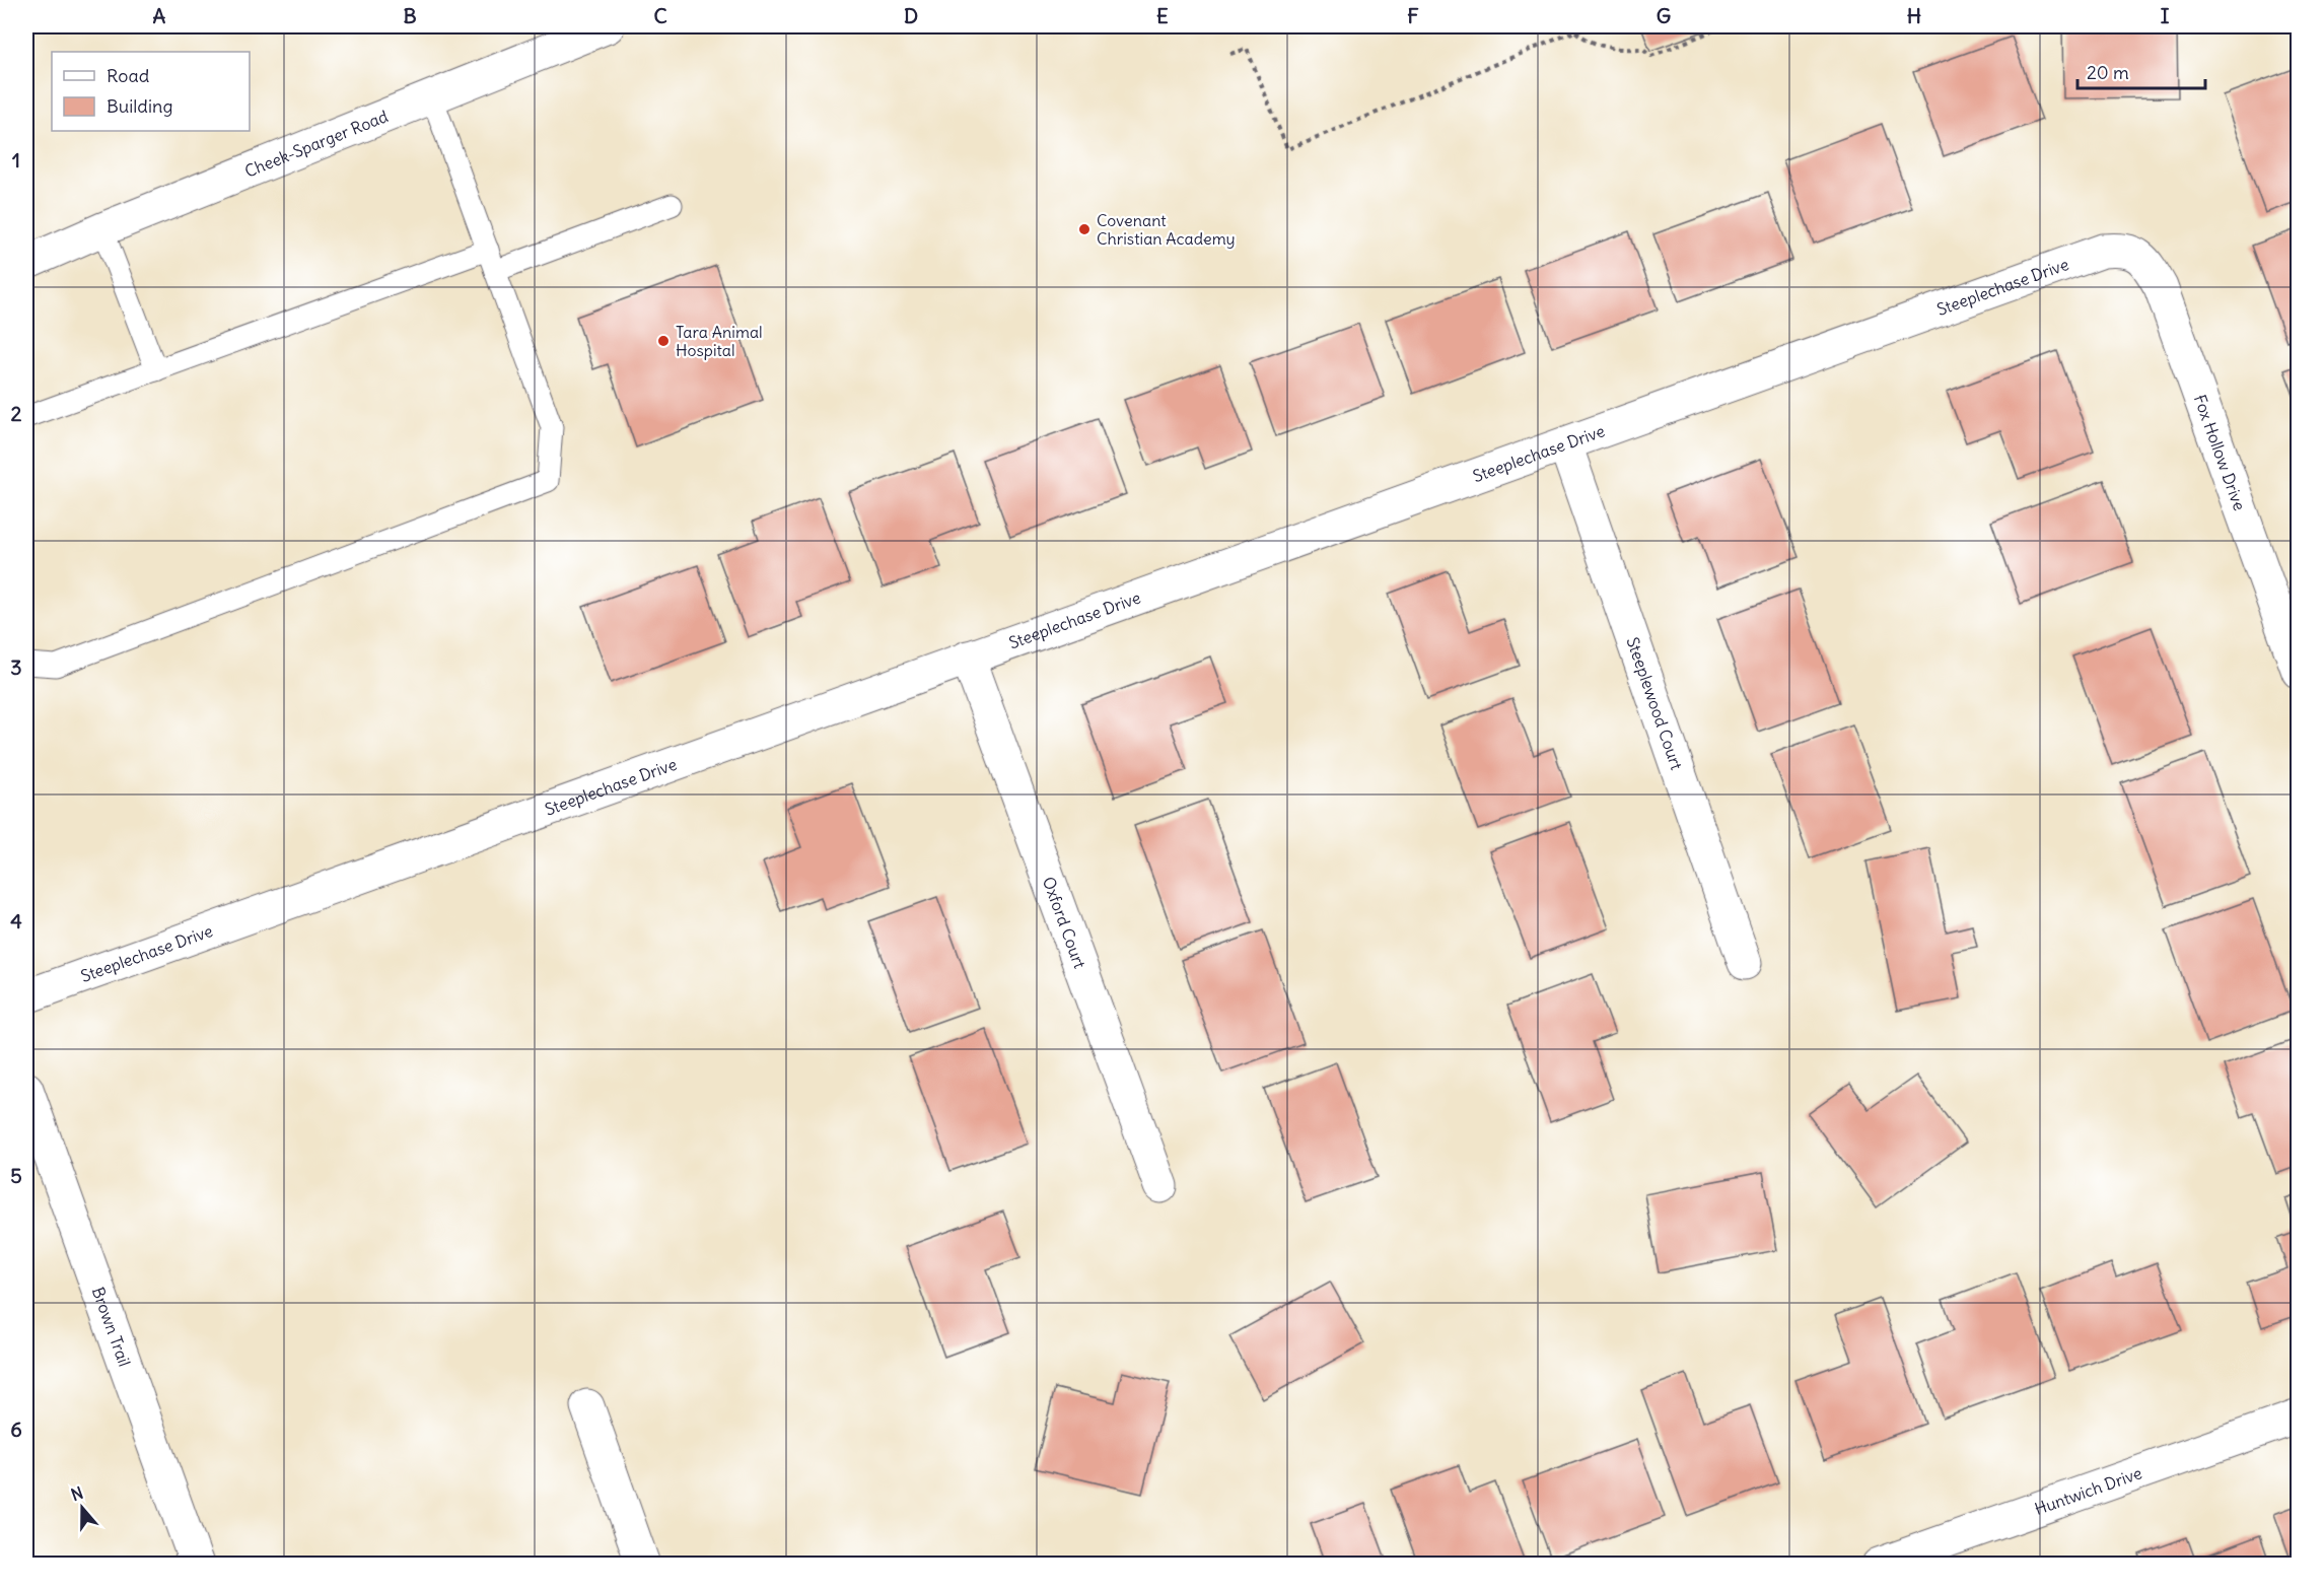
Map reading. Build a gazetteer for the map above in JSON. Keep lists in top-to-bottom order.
{
  "streets": {
    "street": [
      "Cheek-Sparger Road",
      "Steeplechase Drive",
      "Fox Hollow Drive",
      "Steeplewood Court",
      "Oxford Court",
      "Brown Trail",
      "Huntwich Drive"
    ]
  },
  "crossings": [
    ["Steeplechase Drive", "Fox Hollow Drive"],
    ["Steeplechase Drive", "Steeplewood Court"],
    ["Steeplechase Drive", "Oxford Court"]
  ],
  "places": ["Covenant Christian Academy", "Tara Animal Hospital"],
  "legend": ["Road", "Building"],
  "scale_bar": "20 m",
  "north": "top",
  "grid": {
    "columns": [
      "A",
      "B",
      "C",
      "D",
      "E",
      "F",
      "G",
      "H",
      "I"
    ],
    "rows": [
      "1",
      "2",
      "3",
      "4",
      "5",
      "6"
    ]
  }
}
